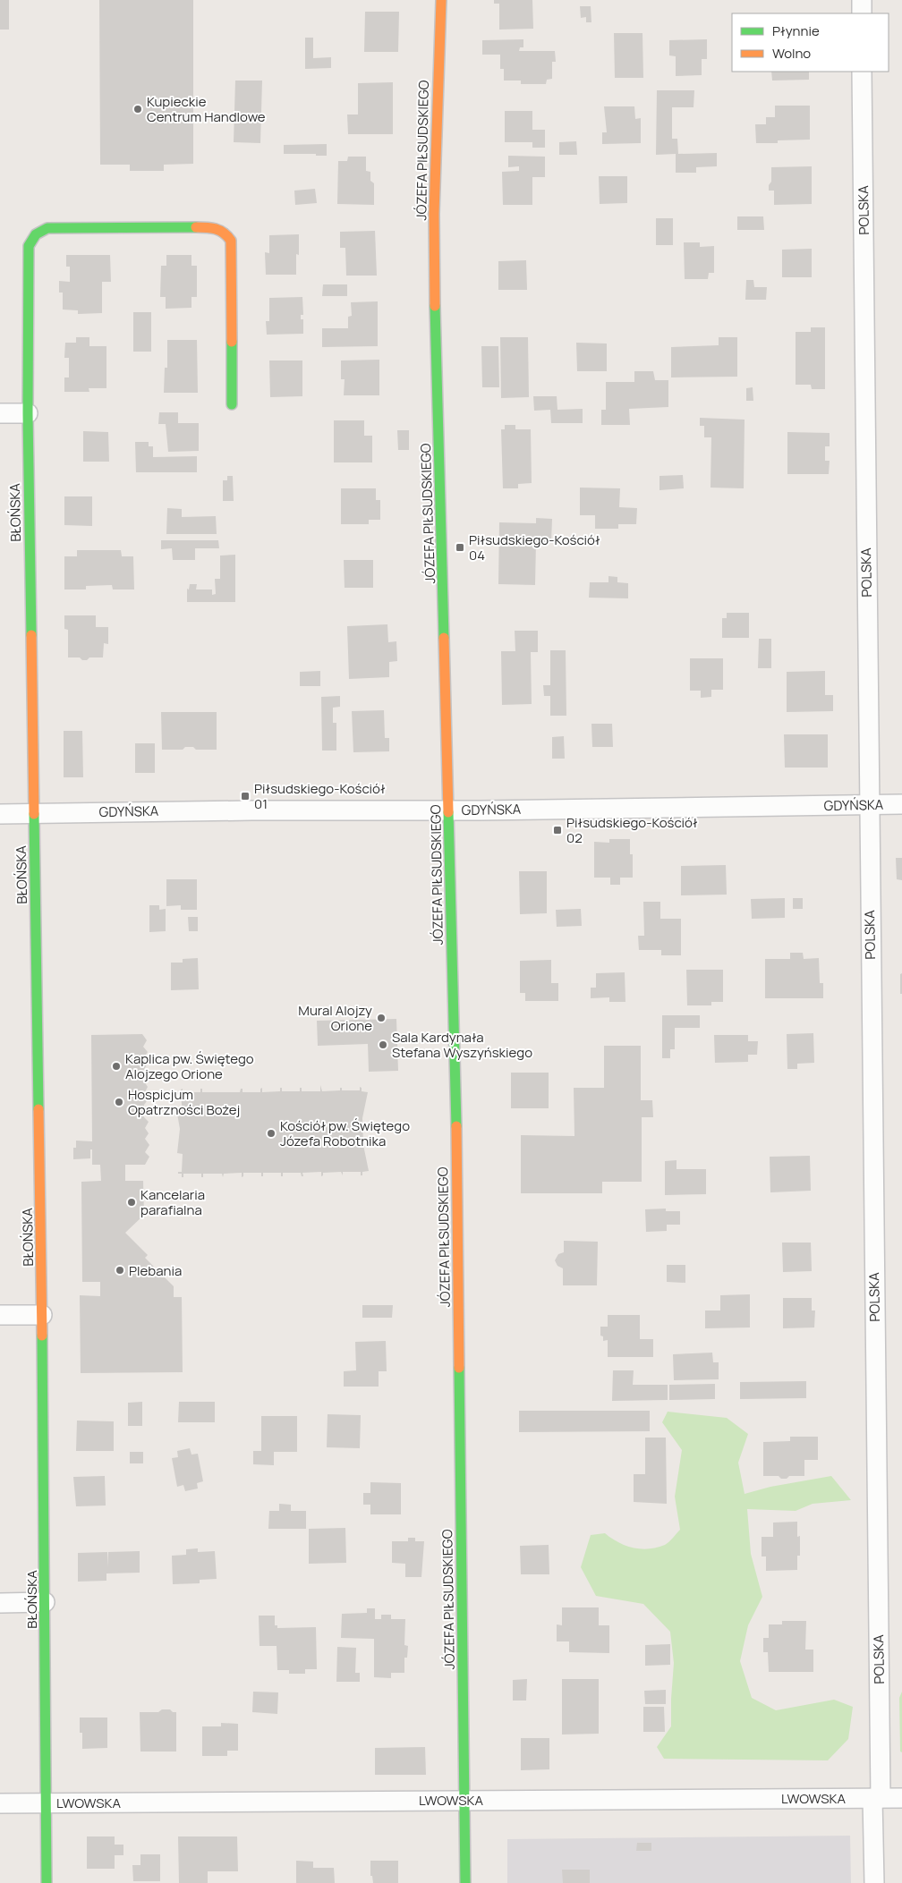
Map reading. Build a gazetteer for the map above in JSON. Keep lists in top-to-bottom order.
{
  "streets": {
    "street": [
      "JÓZEFA PIŁSUDSKIEGO",
      "POLSKA",
      "BŁOŃSKA",
      "GDYŃSKA",
      "LWOWSKA"
    ]
  },
  "crossings": [
    ["JÓZEFA PIŁSUDSKIEGO", "GDYŃSKA"],
    ["JÓZEFA PIŁSUDSKIEGO", "LWOWSKA"],
    ["POLSKA", "GDYŃSKA"],
    ["POLSKA", "LWOWSKA"],
    ["BŁOŃSKA", "GDYŃSKA"],
    ["BŁOŃSKA", "LWOWSKA"]
  ],
  "places": {
    "other": [
      "Kupieckie Centrum Handlowe",
      "Mural Alojzy Orione",
      "Sala Kardynała Stefana Wyszyńskiego",
      "Kaplica pw. Świętego Alojzego Orione",
      "Hospicjum Opatrzności Bożej",
      "Kościół pw. Świętego Józefa Robotnika",
      "Kancelaria parafialna",
      "Plebania"
    ],
    "transit": ["Piłsudskiego-Kościół 04", "Piłsudskiego-Kościół 01", "Piłsudskiego-Kościół 02"]
  },
  "legend": ["Płynnie", "Wolno"]
}
